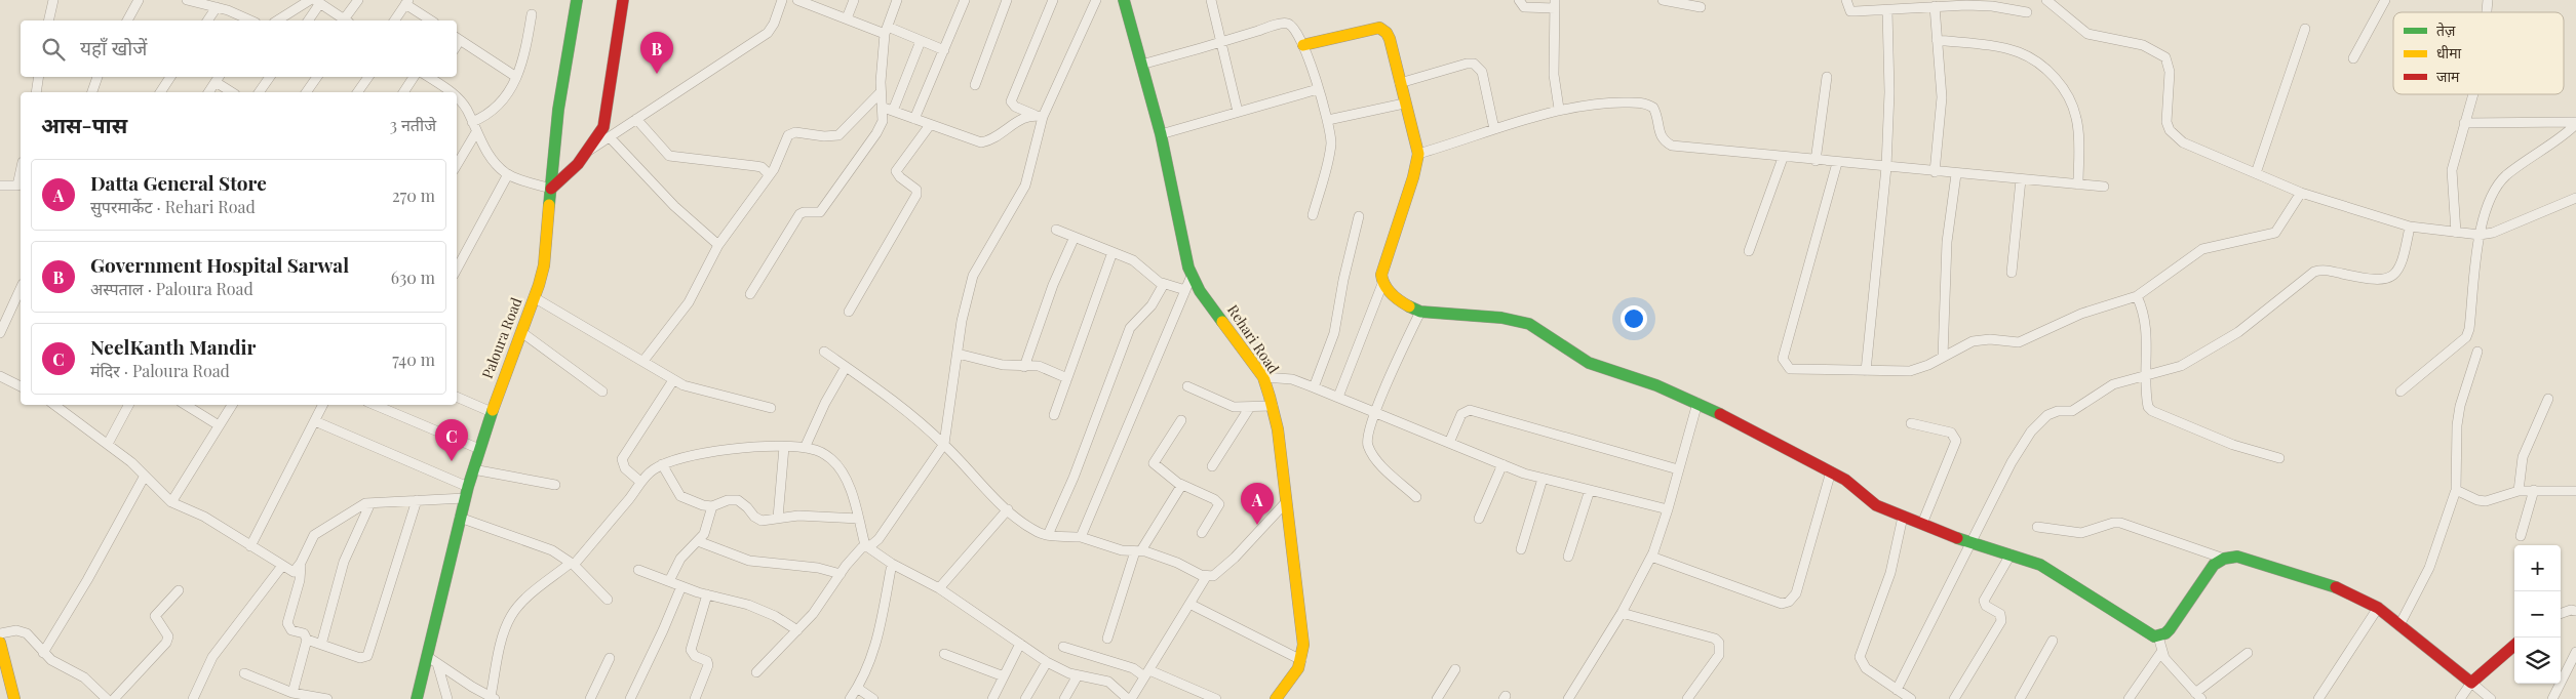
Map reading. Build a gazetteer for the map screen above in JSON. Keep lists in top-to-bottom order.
{
  "streets": {
    "main road": ["Paloura Road", "Rehari Road"]
  },
  "legend": ["तेज़", "धीमा", "जाम"],
  "page": {
    "search": "यहाँ खोजें",
    "pins": ["B", "C", "A"],
    "heading": ["आस-पास", "3 नतीजे"],
    "list": [
      {
        "mark": "A",
        "name": "Datta General Store",
        "note": "सुपरमार्केट · Rehari Road",
        "value": "270 m"
      },
      {
        "mark": "B",
        "name": "Government Hospital Sarwal",
        "note": "अस्पताल · Paloura Road",
        "value": "630 m"
      },
      {
        "mark": "C",
        "name": "NeelKanth Mandir",
        "note": "मंदिर · Paloura Road",
        "value": "740 m"
      }
    ],
    "map_buttons": ["+", "−"]
  }
}
